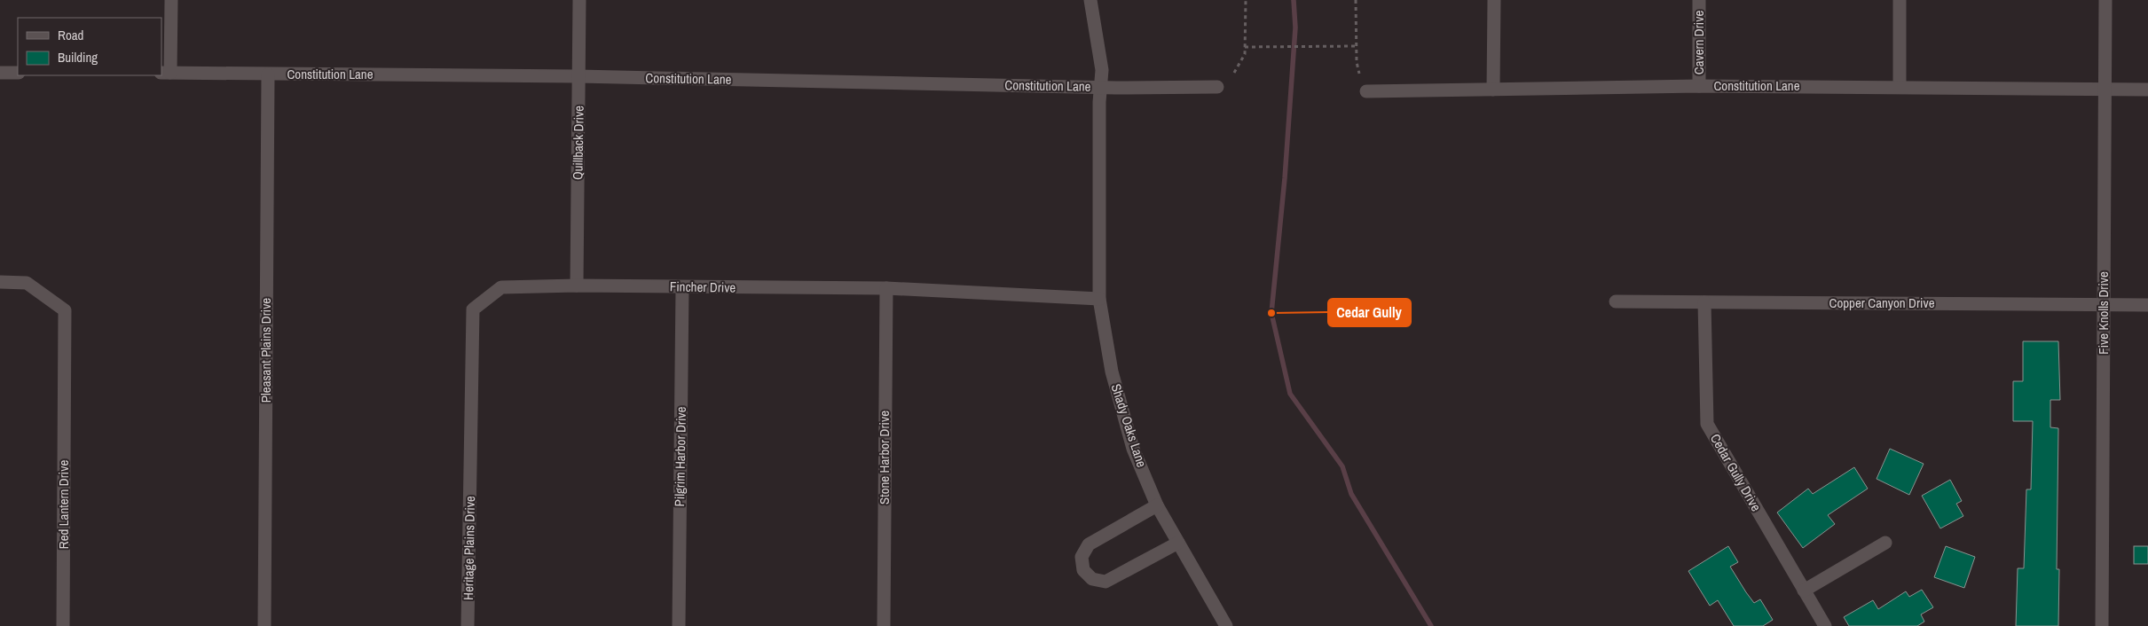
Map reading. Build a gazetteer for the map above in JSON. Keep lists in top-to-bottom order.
{
  "streets": {
    "street": [
      "Cavern Drive",
      "Constitution Lane",
      "Quillback Drive",
      "Fincher Drive",
      "Copper Canyon Drive",
      "Five Knolls Drive",
      "Pleasant Plains Drive",
      "Shady Oaks Lane",
      "Pilgrim Harbor Drive",
      "Stone Harbor Drive",
      "Cedar Gully Drive",
      "Red Lantern Drive",
      "Heritage Plains Drive"
    ]
  },
  "crossings": [
    ["Cavern Drive", "Constitution Lane"],
    ["Constitution Lane", "Quillback Drive"],
    ["Constitution Lane", "Five Knolls Drive"],
    ["Constitution Lane", "Pleasant Plains Drive"],
    ["Constitution Lane", "Shady Oaks Lane"],
    ["Quillback Drive", "Fincher Drive"],
    ["Fincher Drive", "Shady Oaks Lane"],
    ["Fincher Drive", "Pilgrim Harbor Drive"],
    ["Fincher Drive", "Stone Harbor Drive"],
    ["Fincher Drive", "Heritage Plains Drive"],
    ["Copper Canyon Drive", "Five Knolls Drive"],
    ["Copper Canyon Drive", "Cedar Gully Drive"]
  ],
  "places": ["Cedar Gully"],
  "legend": ["Road", "Building"]
}
